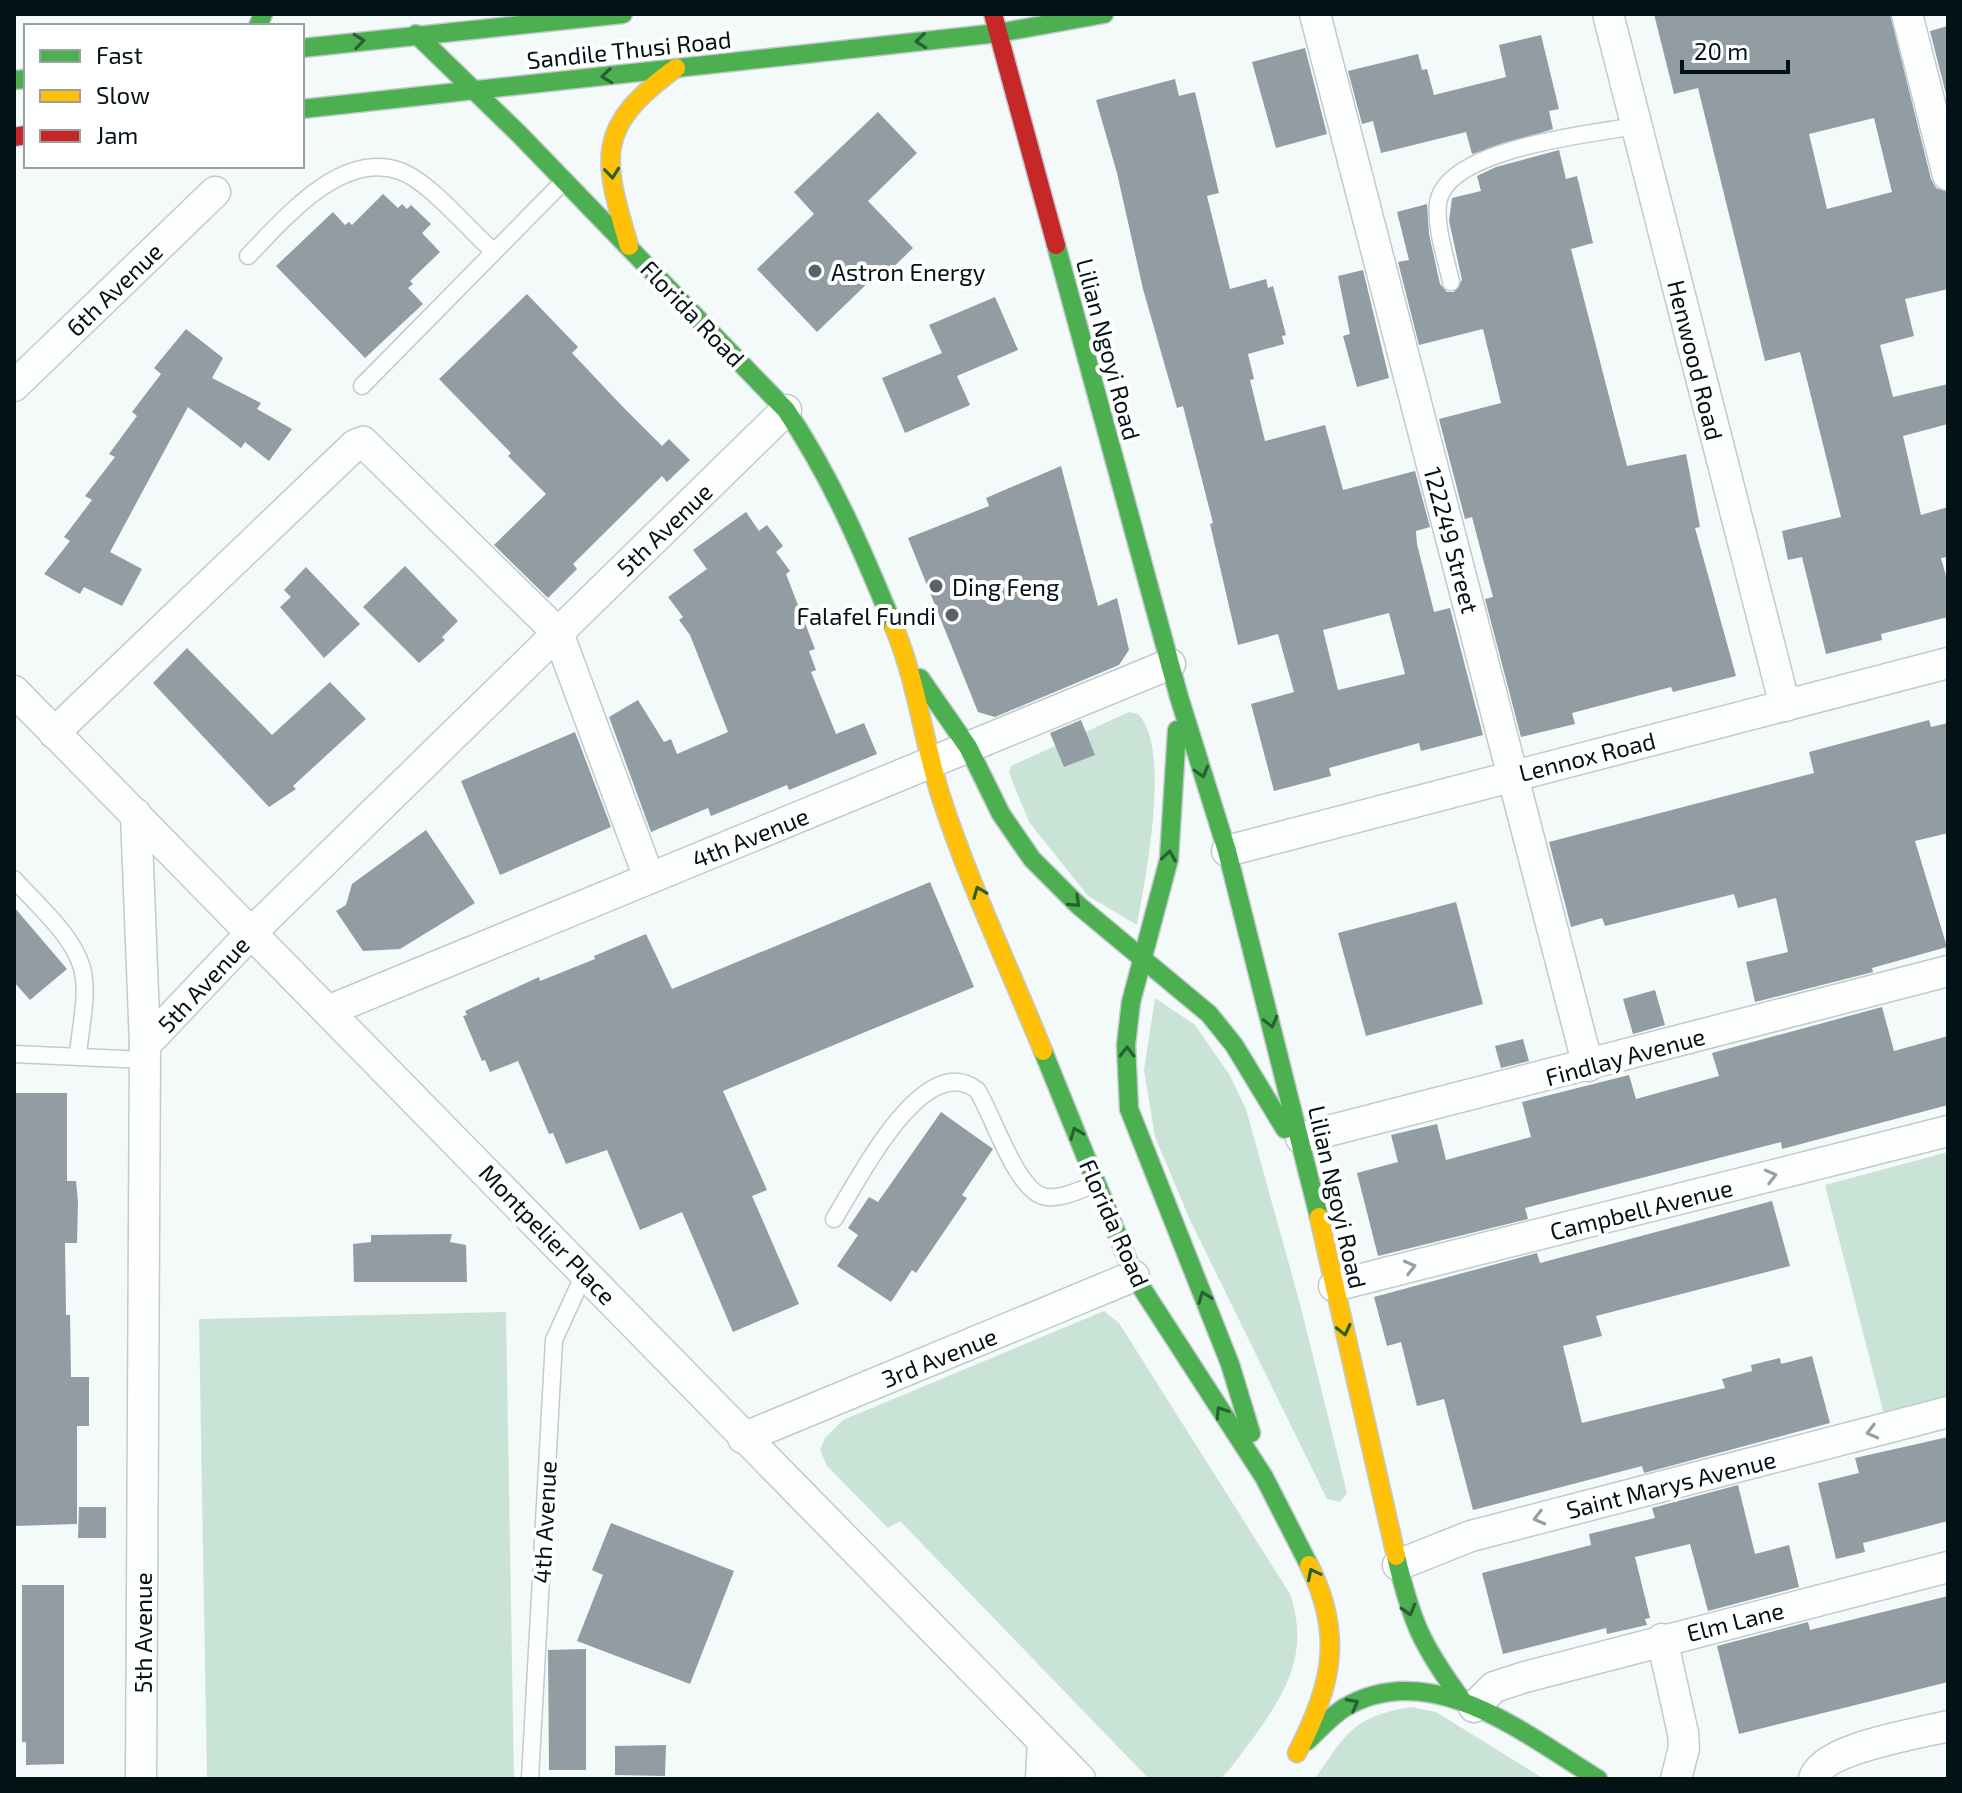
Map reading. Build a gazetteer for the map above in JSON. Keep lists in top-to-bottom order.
{
  "streets": {
    "street": [
      "Sandile Thusi Road",
      "6th Avenue",
      "Florida Road",
      "Lilian Ngoyi Road",
      "Henwood Road",
      "5th Avenue",
      "122249 Street",
      "Lennox Road",
      "4th Avenue",
      "Findlay Avenue",
      "Campbell Avenue",
      "Montpelier Place",
      "3rd Avenue",
      "Saint Marys Avenue",
      "Elm Lane"
    ]
  },
  "crossings": [
    ["Sandile Thusi Road", "Florida Road"],
    ["Sandile Thusi Road", "Lilian Ngoyi Road"],
    ["Florida Road", "Lilian Ngoyi Road"],
    ["Florida Road", "5th Avenue"],
    ["Florida Road", "4th Avenue"],
    ["Florida Road", "3rd Avenue"],
    ["Lilian Ngoyi Road", "Lennox Road"],
    ["Lilian Ngoyi Road", "4th Avenue"],
    ["Lilian Ngoyi Road", "Findlay Avenue"],
    ["Lilian Ngoyi Road", "Campbell Avenue"],
    ["Lilian Ngoyi Road", "Saint Marys Avenue"],
    ["Henwood Road", "Lennox Road"],
    ["5th Avenue", "Montpelier Place"],
    ["122249 Street", "Lennox Road"],
    ["122249 Street", "Findlay Avenue"],
    ["4th Avenue", "Montpelier Place"],
    ["Montpelier Place", "3rd Avenue"]
  ],
  "one_way": ["Campbell Avenue"],
  "places": ["Astron Energy", "Ding Feng", "Falafel Fundi"],
  "legend": ["Fast", "Slow", "Jam"],
  "scale_bar": "20 m"
}
